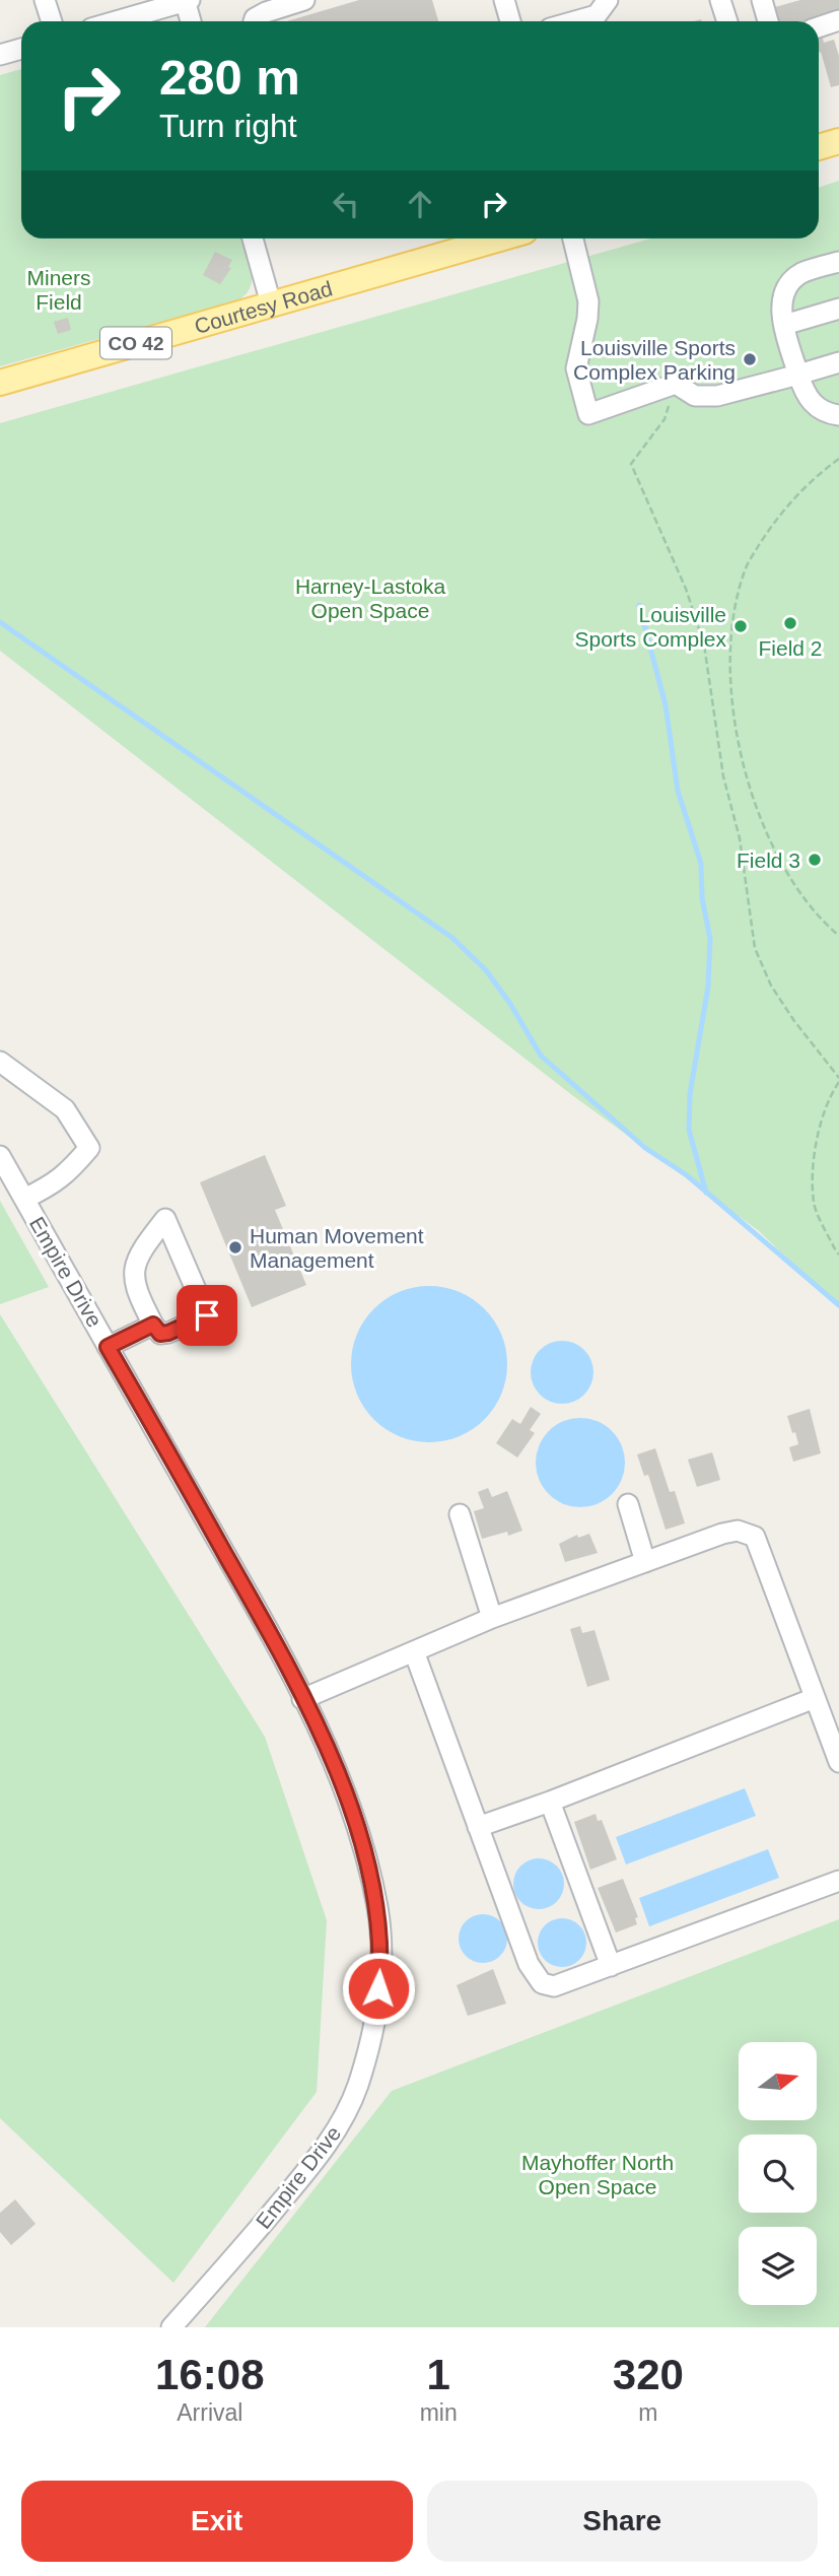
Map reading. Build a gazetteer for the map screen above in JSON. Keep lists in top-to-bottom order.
{
  "streets": {
    "main road": ["Courtesy Road", "CO 42"],
    "street": ["Empire Drive"]
  },
  "parks": ["Miners Field", "Harney-Lastoka Open Space", "Mayhoffer North Open Space"],
  "places": [
    "Louisville Sports Complex Parking",
    "Field 2",
    "Louisville Sports Complex",
    "Field 3",
    "Human Movement Management"
  ],
  "north": "right",
  "page": {
    "turn": ["280 m", "Turn right"],
    "eta": [
      "16:08",
      "Arrival",
      "1",
      "min",
      "320",
      "m"
    ],
    "buttons": ["Exit", "Share"]
  }
}
